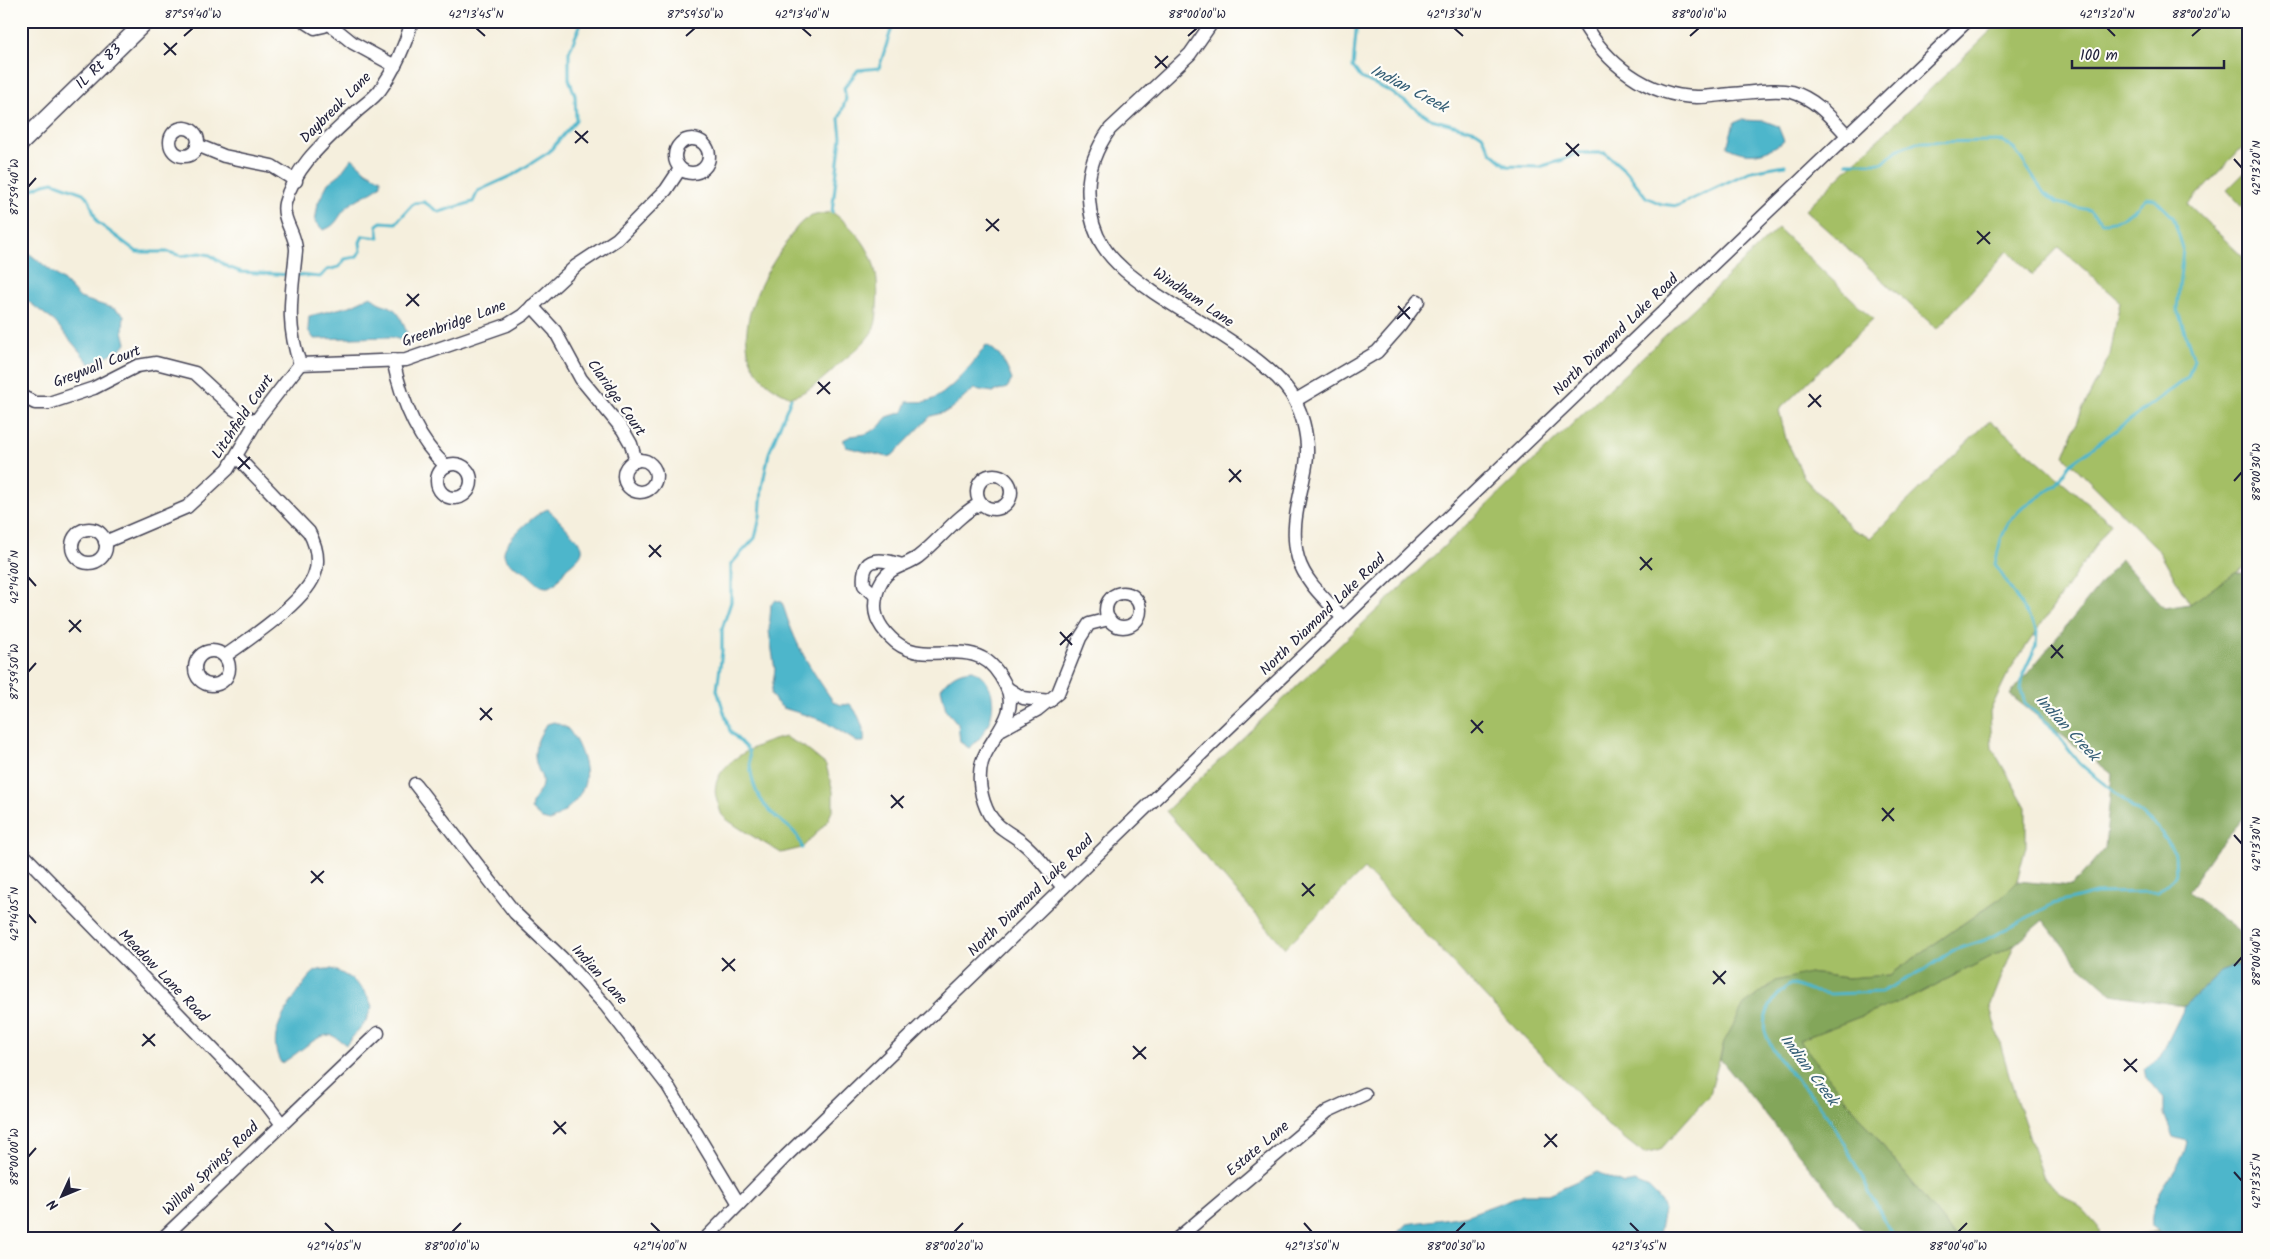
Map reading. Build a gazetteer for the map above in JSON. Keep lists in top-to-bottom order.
{
  "streets": {
    "main road": ["IL Rt 83"],
    "street": [
      "Daybreak Lane",
      "Windham Lane",
      "Greenbridge Lane",
      "North Diamond Lake Road",
      "Greywall Court",
      "Claridge Court",
      "Litchfield Court",
      "Indian Lane",
      "Meadow Lane Road",
      "Estate Lane",
      "Willow Springs Road"
    ]
  },
  "crossings": [
    ["Daybreak Lane", "Greenbridge Lane"],
    ["Daybreak Lane", "Litchfield Court"],
    ["Windham Lane", "North Diamond Lake Road"],
    ["Greenbridge Lane", "Claridge Court"],
    ["Greenbridge Lane", "Litchfield Court"],
    ["North Diamond Lake Road", "Indian Lane"],
    ["Greywall Court", "Litchfield Court"],
    ["Meadow Lane Road", "Willow Springs Road"]
  ],
  "water": ["Indian Creek"],
  "scale_bar": "100 m",
  "north": "bottom left",
  "coordinates": [
    "87°59'40\"W",
    "42°13'45\"N",
    "87°59'50\"W",
    "42°13'40\"N",
    "88°00'00\"W",
    "42°13'30\"N",
    "88°00'10\"W",
    "42°13'20\"N",
    "88°00'20\"W",
    "88°00'30\"W",
    "42°14'00\"N",
    "42°14'05\"N",
    "88°00'40\"W",
    "42°13'35\"N",
    "42°13'50\"N"
  ]
}
